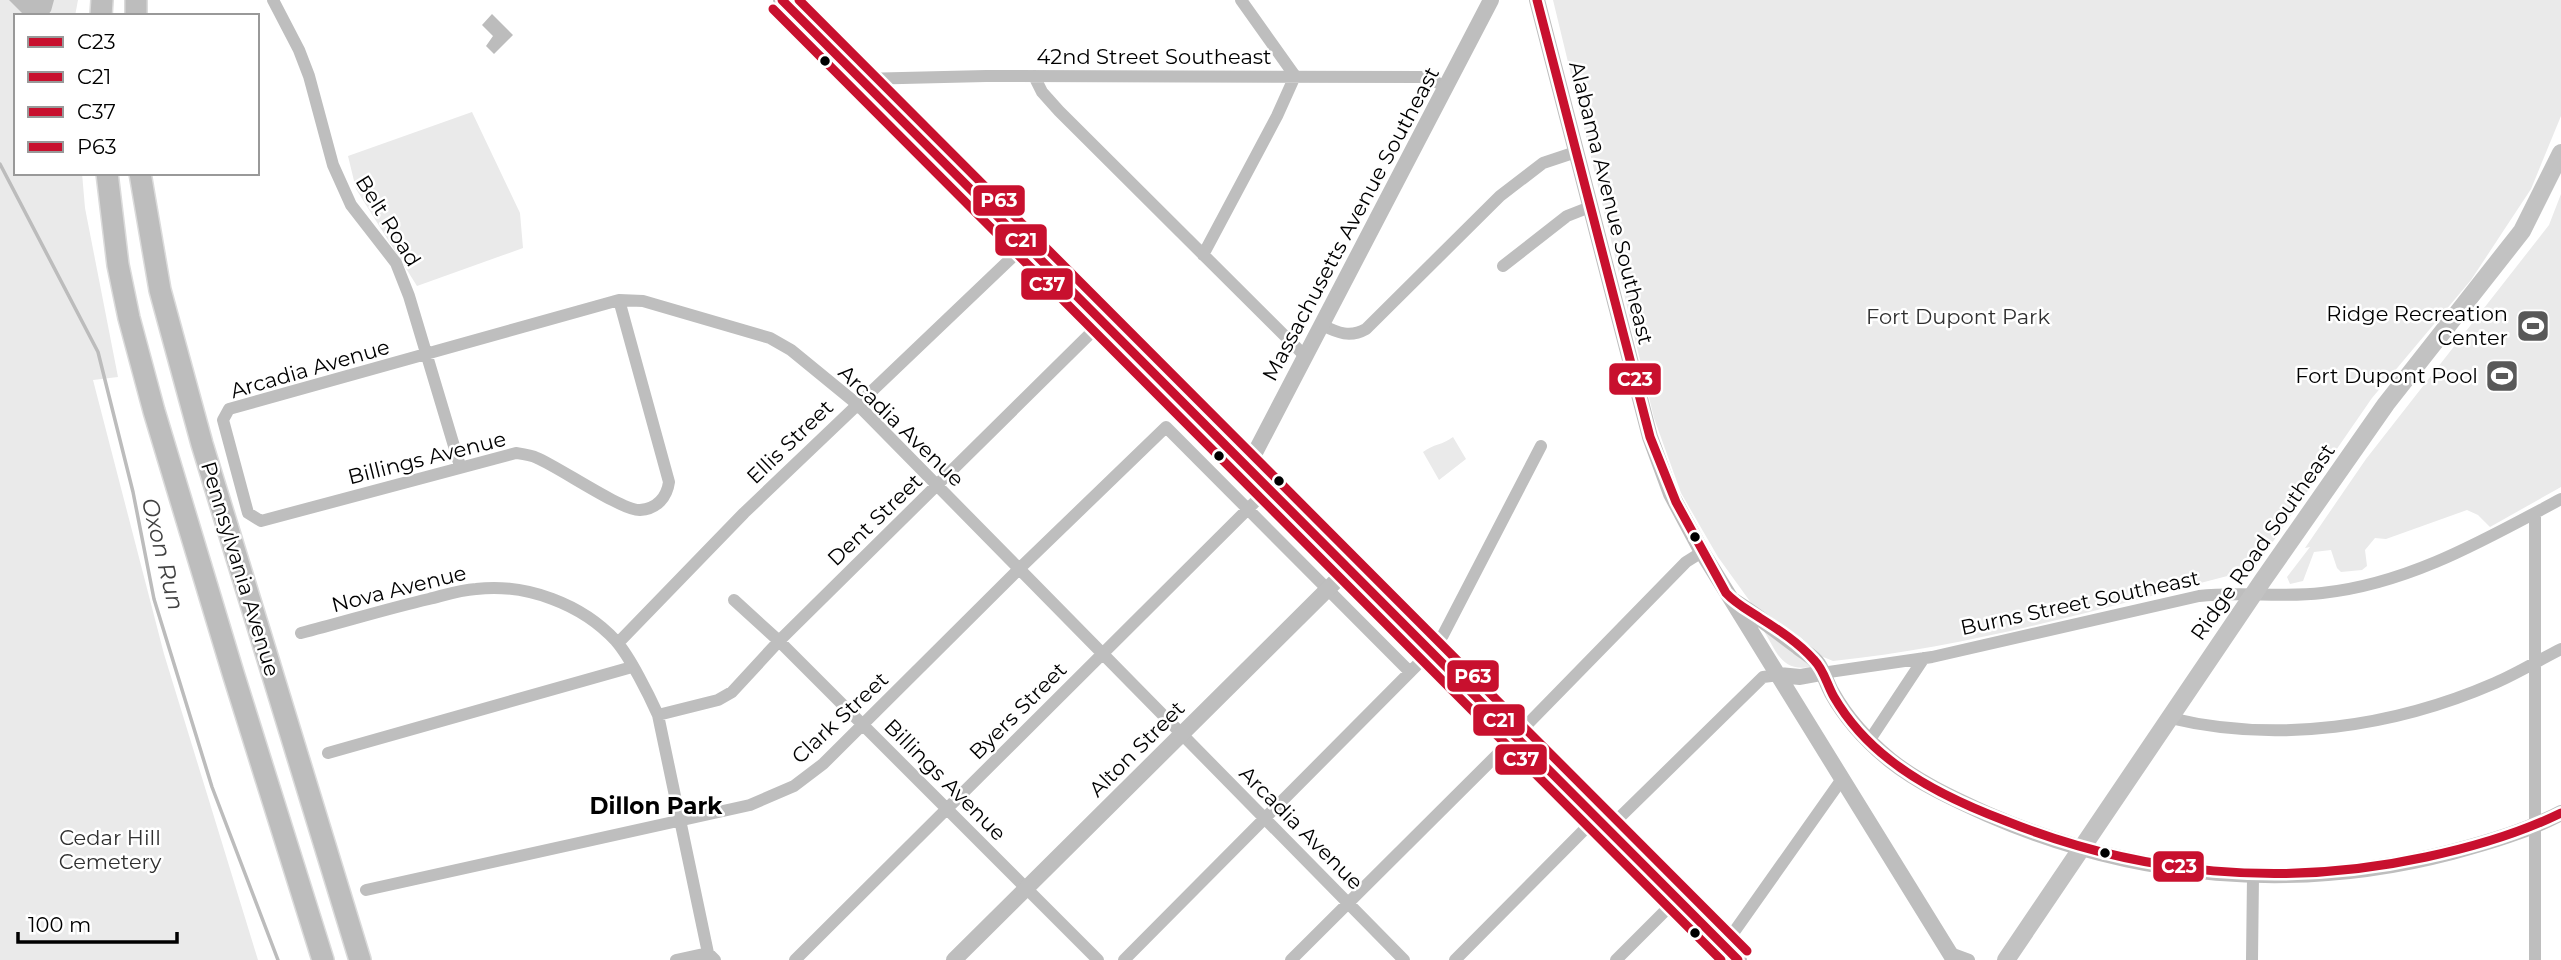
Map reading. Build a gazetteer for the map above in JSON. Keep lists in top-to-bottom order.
{
  "streets": {
    "highway": ["Pennsylvania Avenue"],
    "main road": ["Ridge Road Southeast"],
    "street": [
      "42nd Street Southeast",
      "Alabama Avenue Southeast",
      "Belt Road",
      "Massachusetts Avenue Southeast",
      "Arcadia Avenue",
      "Ellis Street",
      "Billings Avenue",
      "Dent Street",
      "Nova Avenue",
      "Burns Street Southeast",
      "Byers Street",
      "Clark Street",
      "Alton Street"
    ]
  },
  "crossings": [
    ["42nd Street Southeast", "Massachusetts Avenue Southeast"],
    ["Alabama Avenue Southeast", "Burns Street Southeast"],
    ["Belt Road", "Arcadia Avenue"],
    ["Belt Road", "Billings Avenue"],
    ["Arcadia Avenue", "Ellis Street"],
    ["Arcadia Avenue", "Billings Avenue"],
    ["Arcadia Avenue", "Dent Street"],
    ["Arcadia Avenue", "Byers Street"],
    ["Arcadia Avenue", "Clark Street"],
    ["Arcadia Avenue", "Alton Street"],
    ["Ellis Street", "Nova Avenue"],
    ["Billings Avenue", "Dent Street"],
    ["Billings Avenue", "Byers Street"],
    ["Billings Avenue", "Clark Street"],
    ["Billings Avenue", "Alton Street"],
    ["Dent Street", "Nova Avenue"],
    ["Ridge Road Southeast", "Burns Street Southeast"],
    ["Nova Avenue", "Clark Street"],
    ["Byers Street", "Clark Street"]
  ],
  "districts": ["Dillon Park"],
  "water": ["Oxon Run"],
  "parks": ["Fort Dupont Park", "Cedar Hill Cemetery"],
  "places": {
    "sports": ["Ridge Recreation Center", "Fort Dupont Pool"]
  },
  "lines": [
    "transit line C23",
    "transit line C21",
    "transit line P63",
    "transit line C37"
  ],
  "legend": [
    "C23",
    "C21",
    "C37",
    "P63"
  ],
  "scale_bar": "100 m"
}
